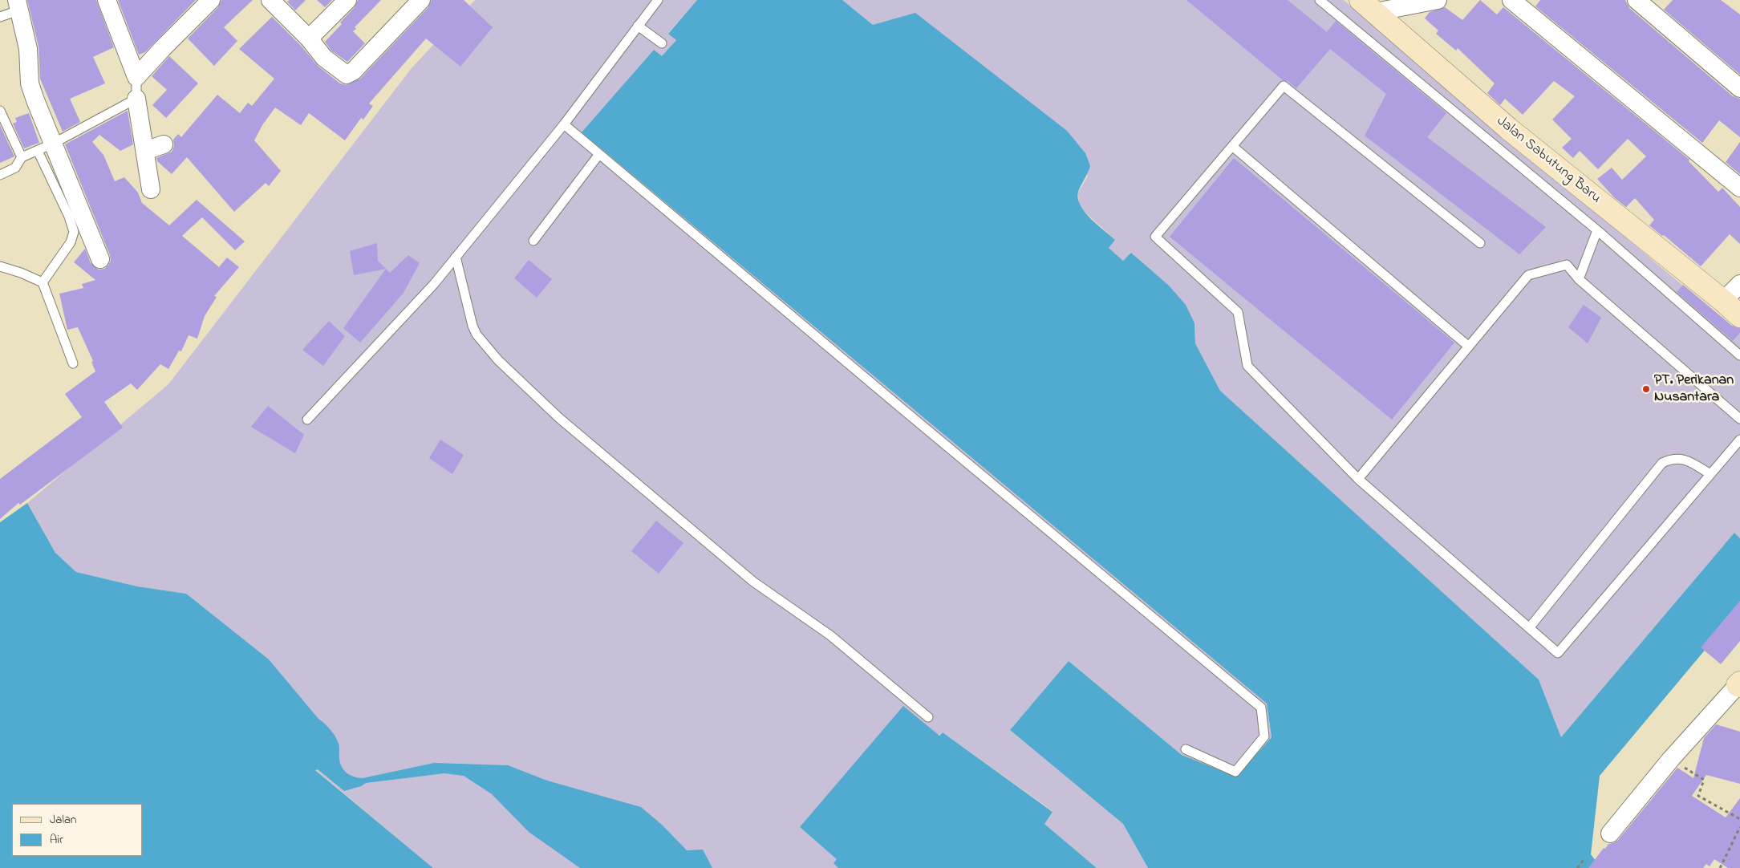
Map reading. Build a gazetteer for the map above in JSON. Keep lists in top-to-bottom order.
{
  "streets": {
    "street": ["Jalan Sabutung Baru"]
  },
  "places": ["PT. Perikanan Nusantara"],
  "legend": ["Jalan", "Air"]
}
